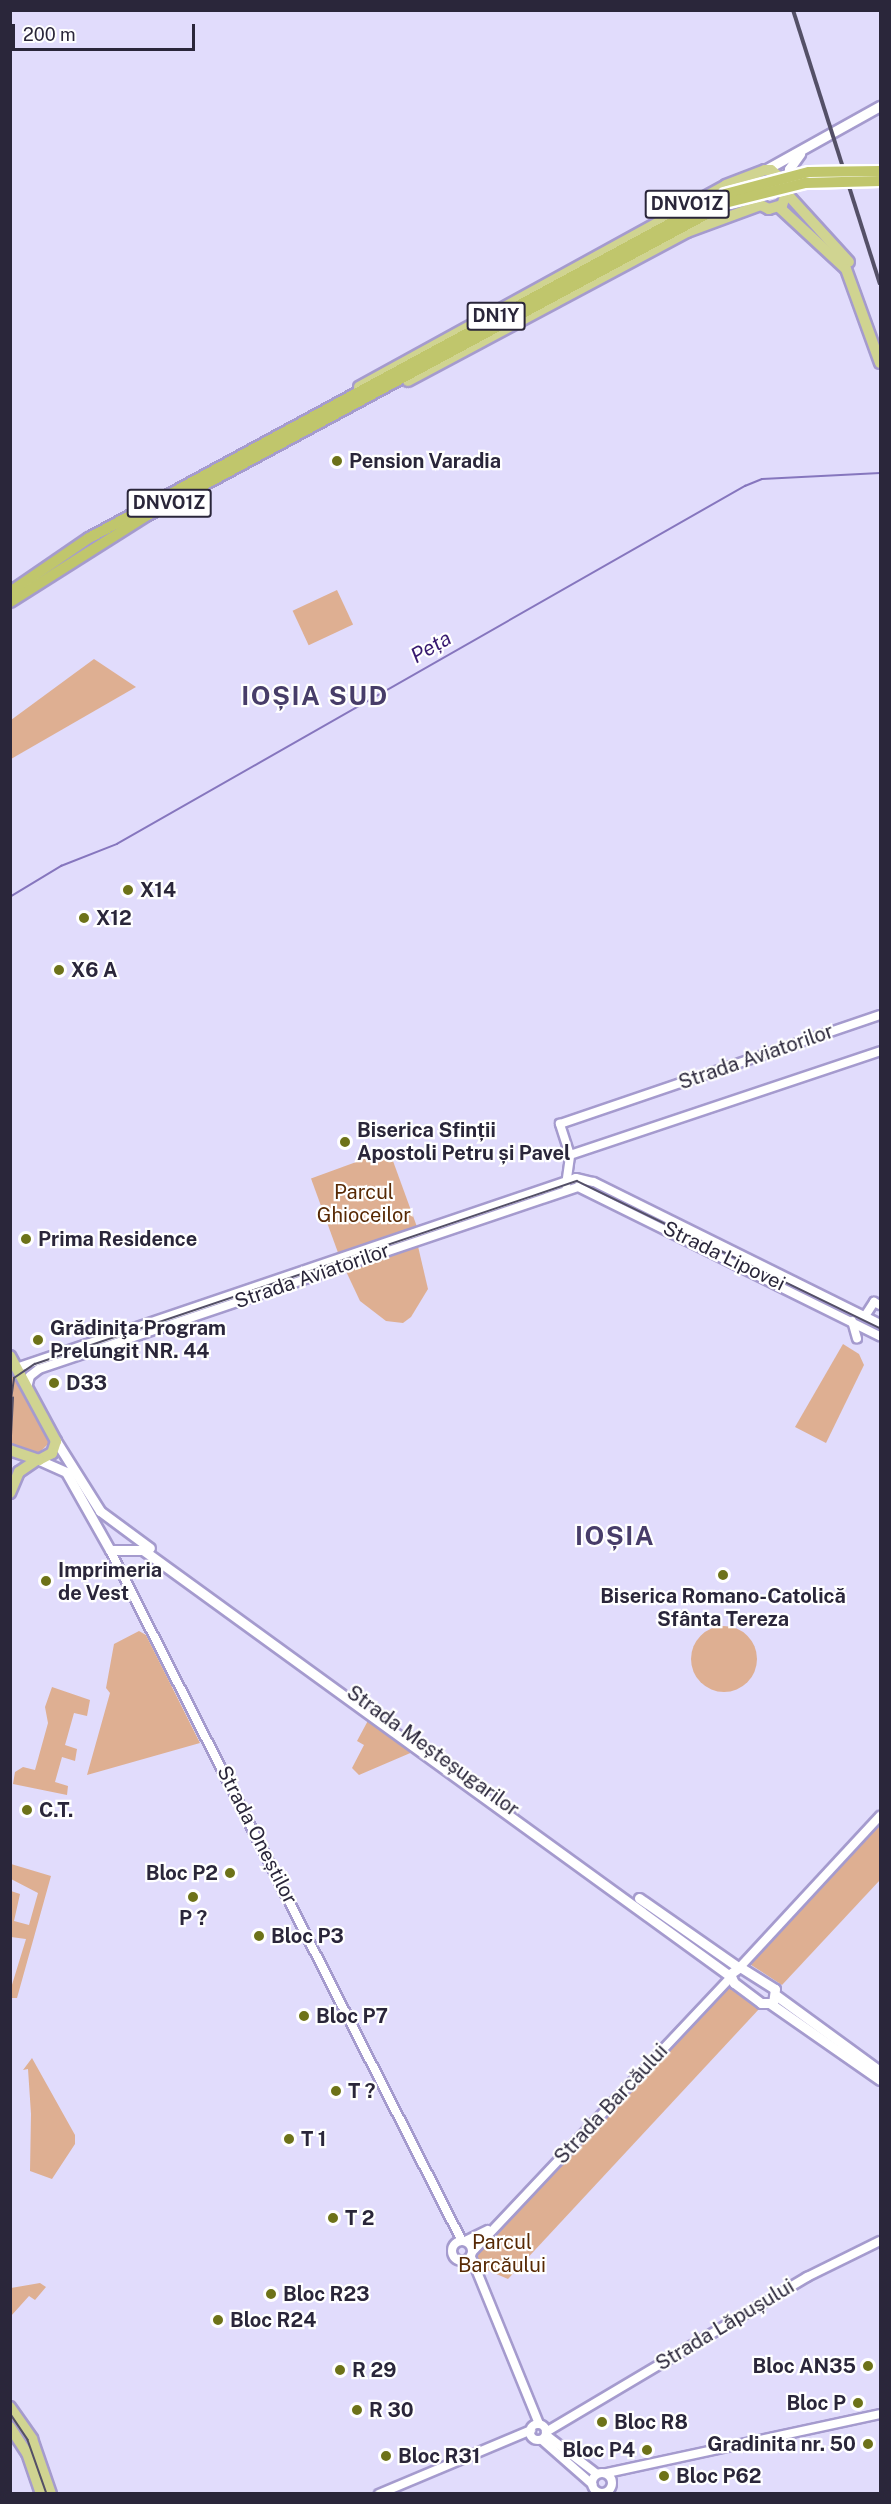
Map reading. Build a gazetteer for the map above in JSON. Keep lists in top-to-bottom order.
{
  "streets": {
    "highway": ["DNVO1Z", "DN1Y"],
    "main road": ["Strada Meșteșugarilor"],
    "street": [
      "Strada Aviatorilor",
      "Strada Lipovei",
      "Strada Oneștilor",
      "Strada Barcăului",
      "Strada Lăpușului"
    ]
  },
  "crossings": [
    ["DNVO1Z", "DN1Y"],
    ["Strada Aviatorilor", "Strada Lipovei"],
    ["Strada Meșteșugarilor", "Strada Oneștilor"],
    ["Strada Meșteșugarilor", "Strada Barcăului"],
    ["Strada Oneștilor", "Strada Barcăului"]
  ],
  "districts": ["IOȘIA SUD", "IOȘIA"],
  "water": ["Peța"],
  "parks": ["Parcul Ghioceilor", "Parcul Barcăului"],
  "places": [
    "Pension Varadia",
    "X14",
    "X12",
    "X6 A",
    "Biserica Sfinții Apostoli Petru și Pavel",
    "Prima Residence",
    "Grădiniţa Program Prelungit NR. 44",
    "D33",
    "Biserica Romano-Catolică Sfânta Tereza",
    "Imprimeria de Vest",
    "C.T.",
    "Bloc P2",
    "P ?",
    "Bloc P3",
    "Bloc P7",
    "T ?",
    "T 1",
    "T 2",
    "Bloc R23",
    "Bloc R24",
    "Bloc AN35",
    "R 29",
    "Bloc P",
    "R 30",
    "Bloc R8",
    "Gradinita nr. 50",
    "Bloc P4",
    "Bloc R31",
    "Bloc P62"
  ],
  "scale_bar": "200 m"
}
